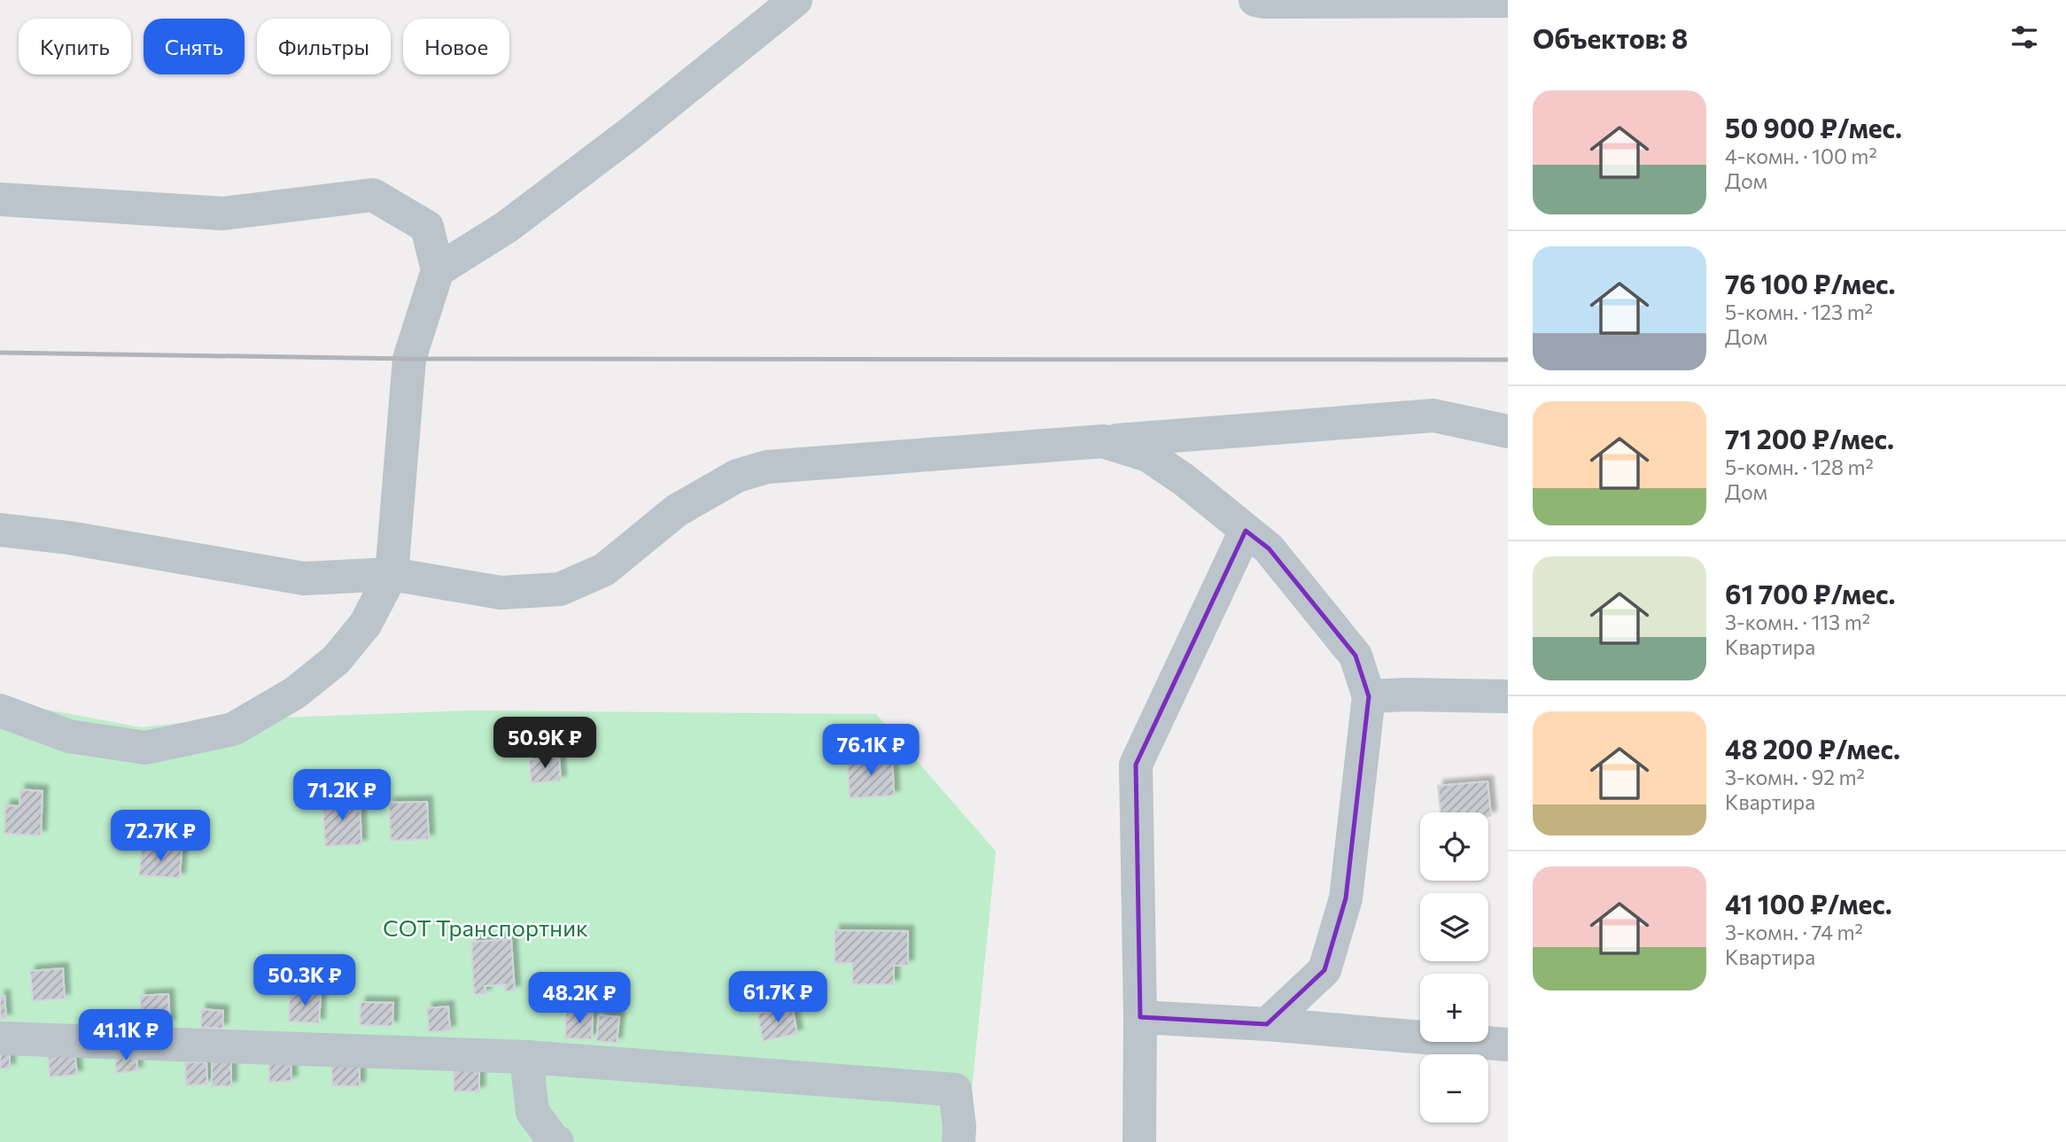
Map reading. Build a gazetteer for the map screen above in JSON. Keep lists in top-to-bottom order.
{
  "parks": ["СОТ Транспортник"],
  "page": {
    "heading": "Объектов: 8",
    "chip": [
      "Купить",
      "Снять",
      "Фильтры",
      "Новое"
    ],
    "list": [
      {
        "name": "50 900 ₽/мес.",
        "note": "4-комн. · 100 m² · Дом"
      },
      {
        "name": "76 100 ₽/мес.",
        "note": "5-комн. · 123 m² · Дом"
      },
      {
        "name": "71 200 ₽/мес.",
        "note": "5-комн. · 128 m² · Дом"
      },
      {
        "name": "61 700 ₽/мес.",
        "note": "3-комн. · 113 m² · Квартира"
      },
      {
        "name": "48 200 ₽/мес.",
        "note": "3-комн. · 92 m² · Квартира"
      },
      {
        "name": "41 100 ₽/мес.",
        "note": "3-комн. · 74 m² · Квартира"
      }
    ],
    "price": [
      "50.9K ₽",
      "76.1K ₽",
      "71.2K ₽",
      "72.7K ₽",
      "50.3K ₽",
      "61.7K ₽",
      "48.2K ₽",
      "41.1K ₽"
    ],
    "map_buttons": ["+", "−"]
  }
}
